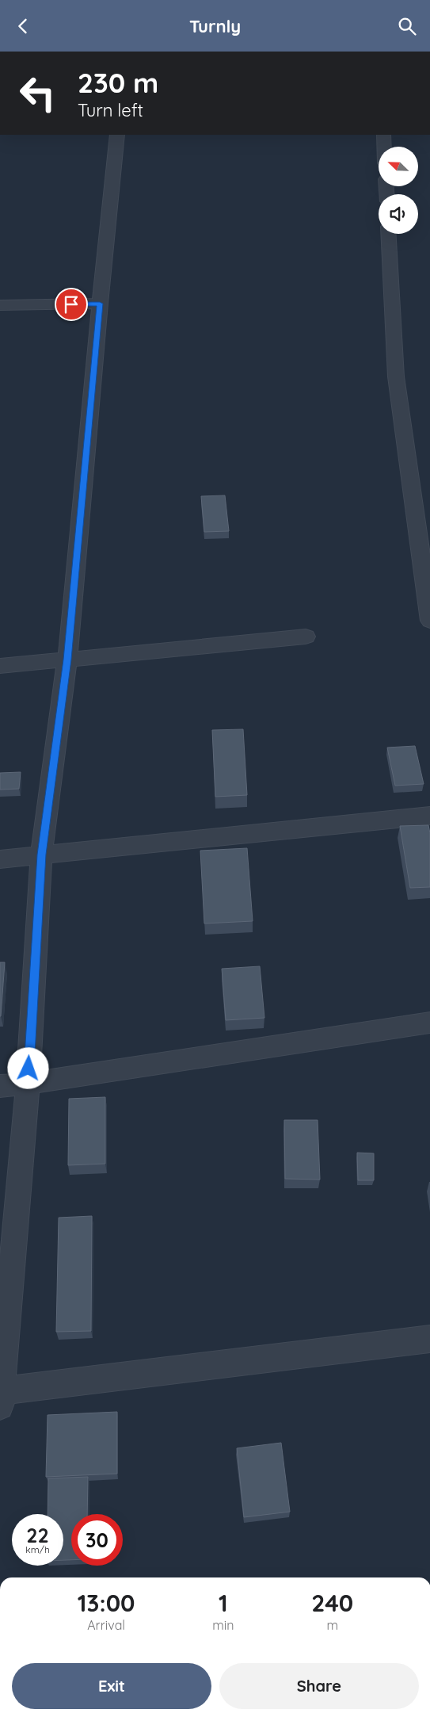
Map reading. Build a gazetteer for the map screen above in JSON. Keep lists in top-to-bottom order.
{
  "north": "top left",
  "page": {
    "header": "Turnly",
    "turn": ["230 m", "Turn left"],
    "speed": "22 km/h",
    "limit": "30",
    "eta": [
      "13:00",
      "Arrival",
      "1",
      "min",
      "240",
      "m"
    ],
    "buttons": ["Exit", "Share"]
  }
}
